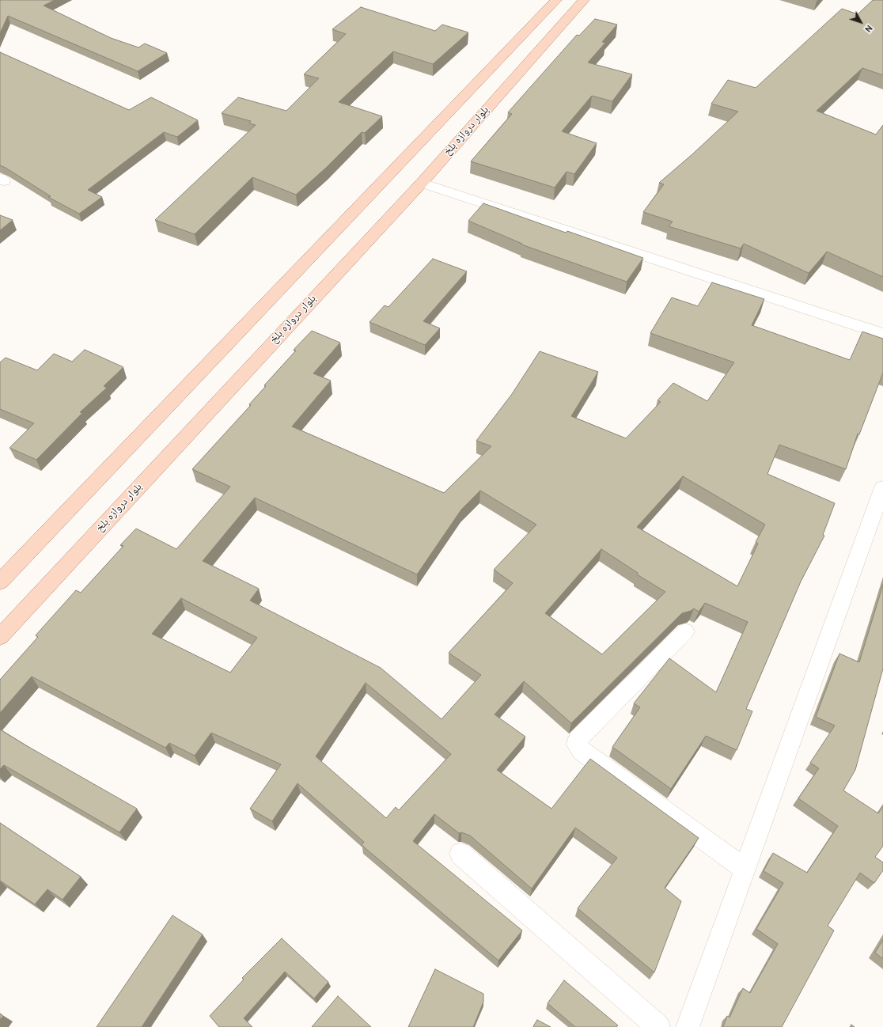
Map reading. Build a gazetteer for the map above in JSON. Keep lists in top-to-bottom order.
{
  "streets": {
    "main road": ["بلوار دروازه بلخ"]
  },
  "north": "bottom right"
}
